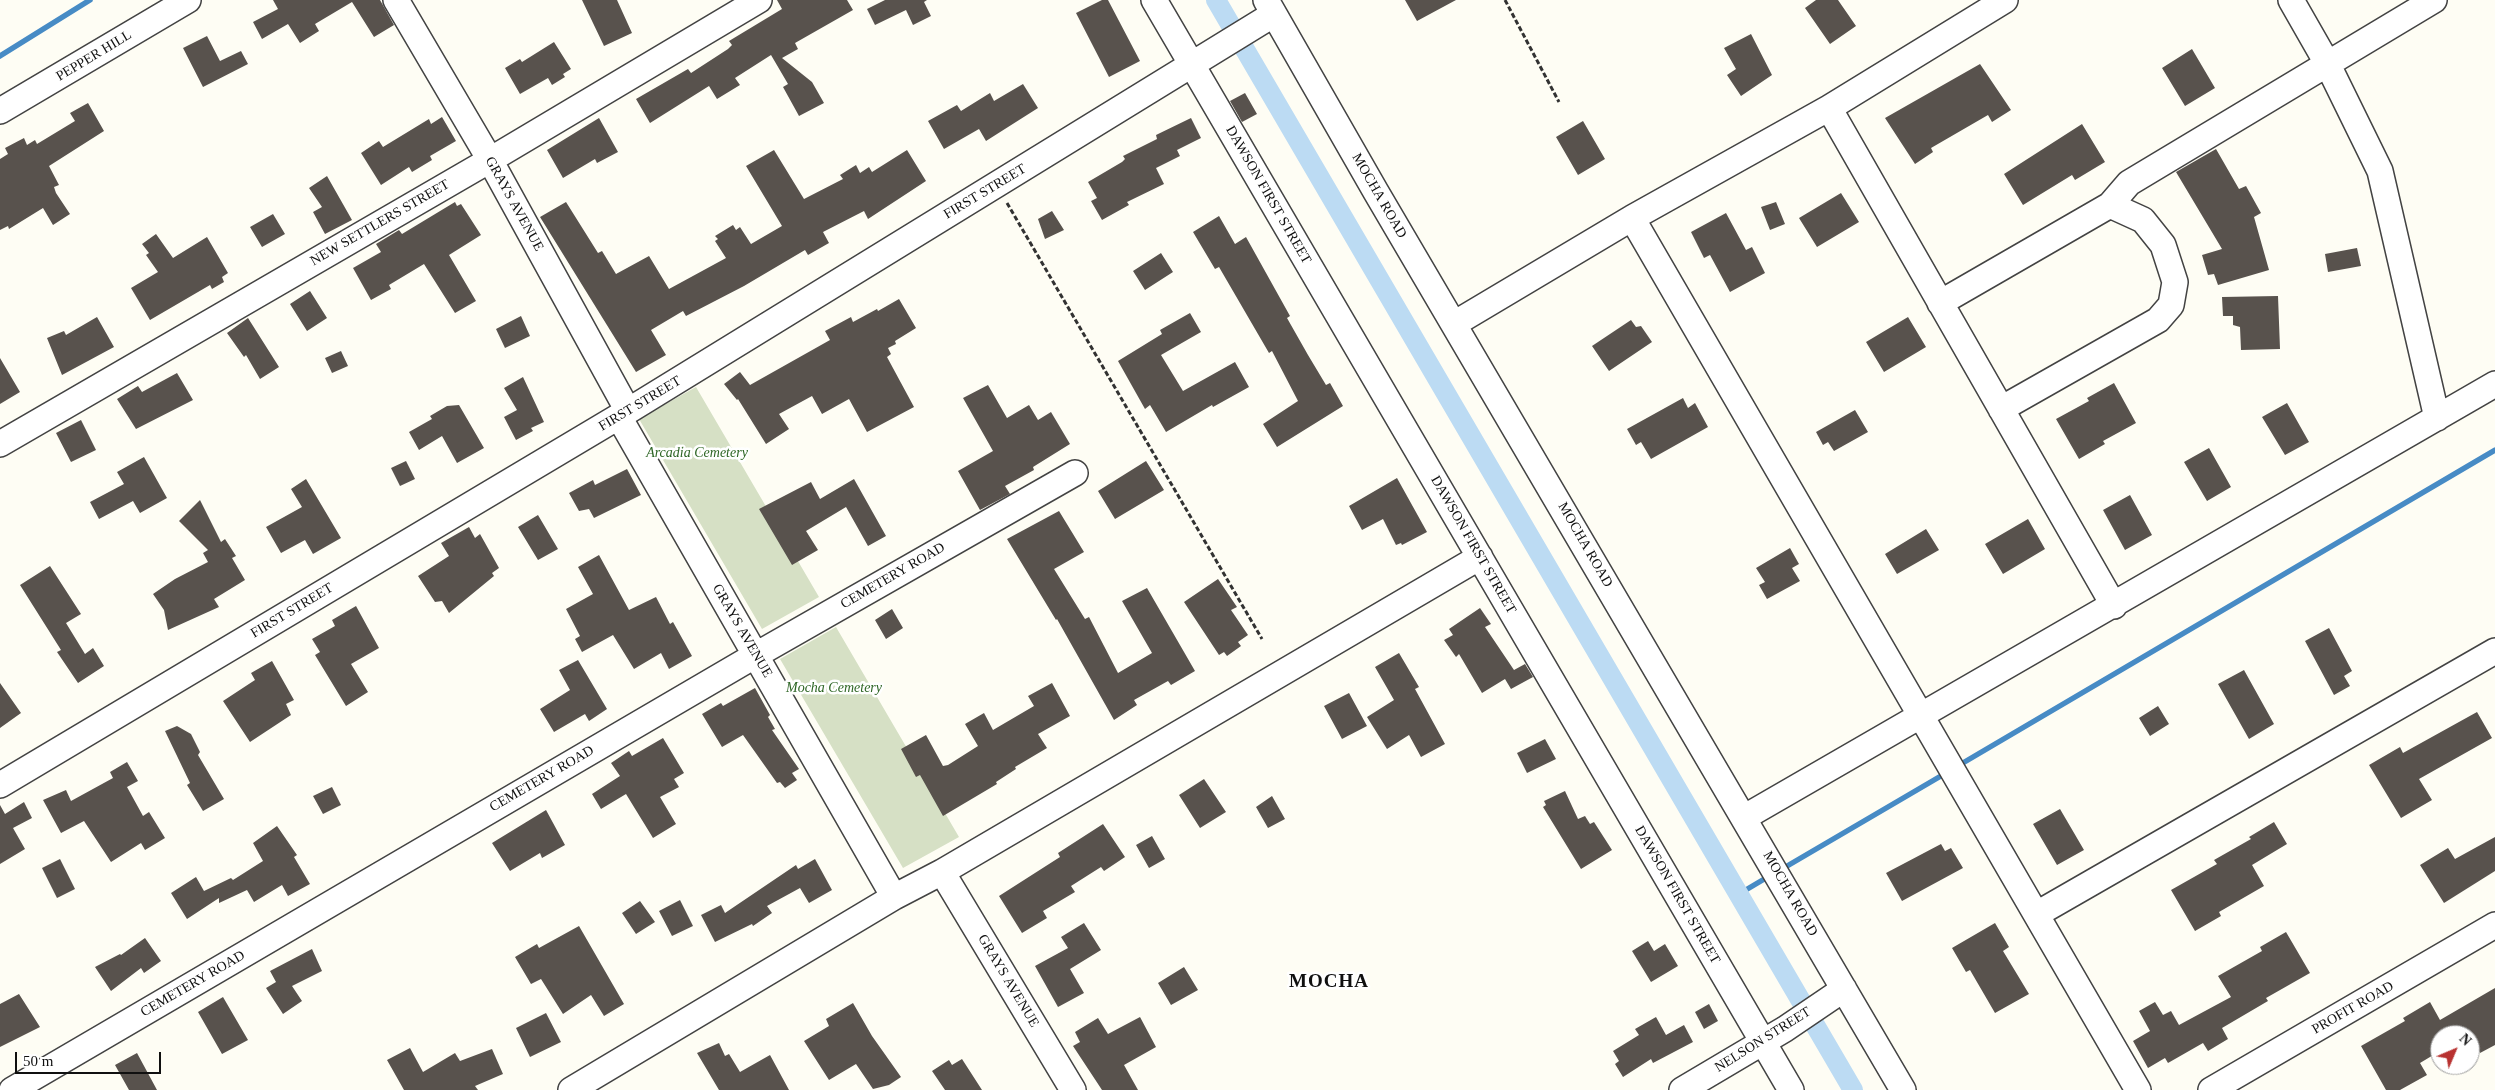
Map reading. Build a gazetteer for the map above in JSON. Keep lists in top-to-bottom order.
{
  "streets": {
    "street": [
      "PEPPER HILL",
      "FIRST STREET",
      "DAWSON FIRST STREET",
      "MOCHA ROAD",
      "GRAYS AVENUE",
      "NEW SETTLERS STREET",
      "CEMETERY ROAD",
      "PROFIT ROAD",
      "NELSON STREET"
    ]
  },
  "crossings": [
    ["FIRST STREET", "DAWSON FIRST STREET"],
    ["FIRST STREET", "MOCHA ROAD"],
    ["FIRST STREET", "GRAYS AVENUE"],
    ["DAWSON FIRST STREET", "NELSON STREET"],
    ["MOCHA ROAD", "NELSON STREET"],
    ["GRAYS AVENUE", "NEW SETTLERS STREET"],
    ["GRAYS AVENUE", "CEMETERY ROAD"]
  ],
  "districts": ["MOCHA"],
  "parks": ["Arcadia Cemetery", "Mocha Cemetery"],
  "scale_bar": "50 m",
  "north": "top right"
}
